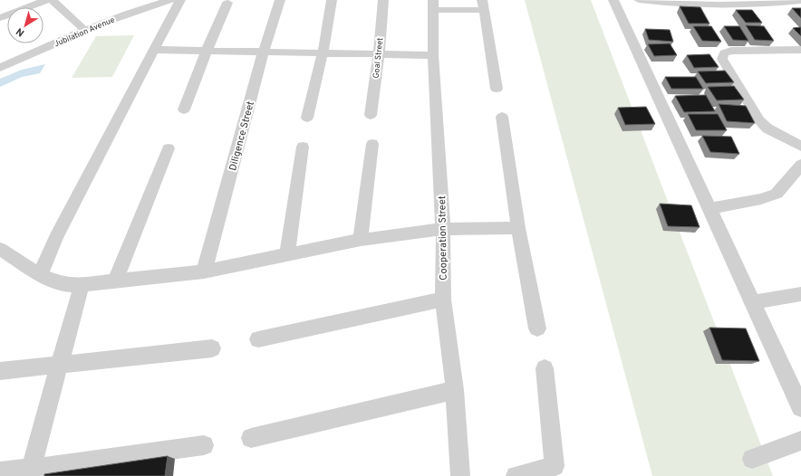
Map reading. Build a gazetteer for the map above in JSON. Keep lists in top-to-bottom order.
{
  "streets": {
    "street": [
      "Jubilation Avenue",
      "Goal Street",
      "Diligence Street",
      "Cooperation Street"
    ]
  },
  "north": "bottom left"
}
